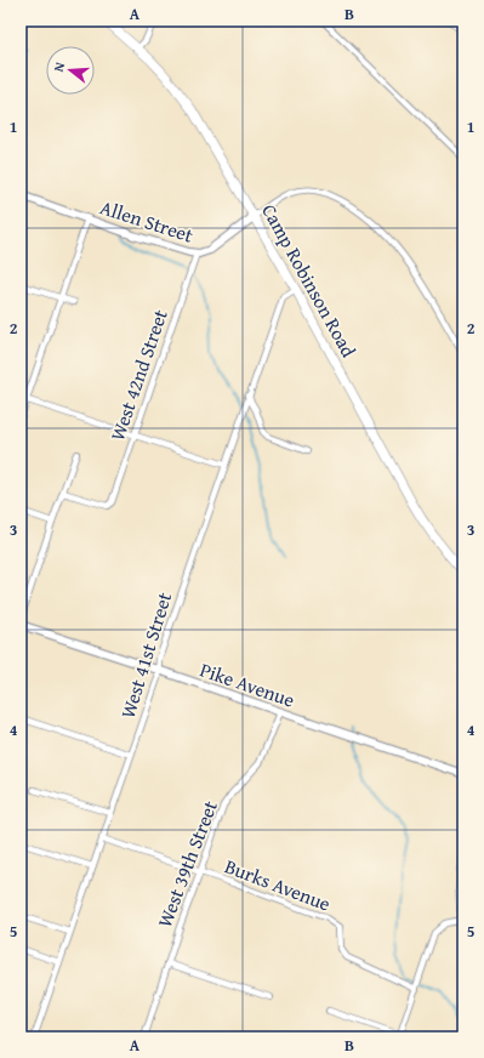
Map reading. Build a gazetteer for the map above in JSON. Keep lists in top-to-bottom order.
{
  "streets": {
    "main road": ["Camp Robinson Road"],
    "street": [
      "Allen Street",
      "West 42nd Street",
      "West 41st Street",
      "Pike Avenue",
      "West 39th Street",
      "Burks Avenue"
    ]
  },
  "crossings": [
    ["Allen Street", "Camp Robinson Road"],
    ["Allen Street", "West 42nd Street"],
    ["Camp Robinson Road", "West 41st Street"],
    ["West 41st Street", "Pike Avenue"],
    ["West 41st Street", "Burks Avenue"],
    ["Pike Avenue", "West 39th Street"],
    ["West 39th Street", "Burks Avenue"]
  ],
  "north": "left",
  "grid": {
    "columns": ["A", "B"],
    "rows": [
      "1",
      "2",
      "3",
      "4",
      "5"
    ]
  }
}
